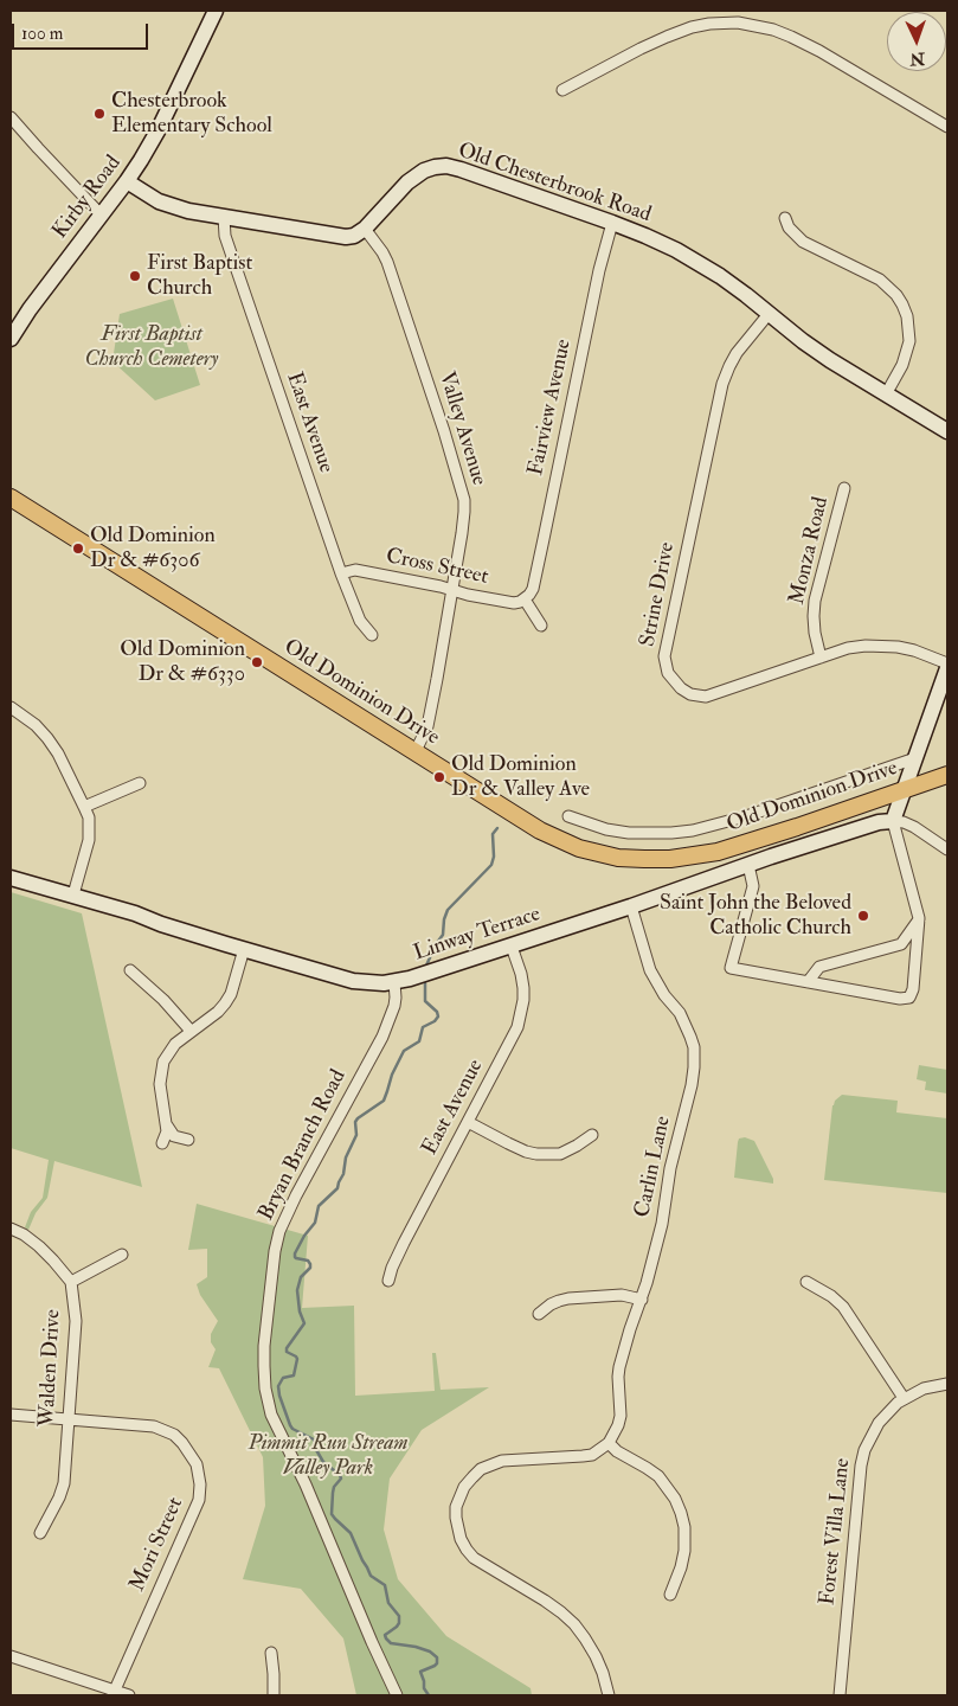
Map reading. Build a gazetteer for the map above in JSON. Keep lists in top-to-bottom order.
{
  "streets": {
    "main road": ["Old Dominion Drive"],
    "street": [
      "Old Chesterbrook Road",
      "Kirby Road",
      "Fairview Avenue",
      "East Avenue",
      "Valley Avenue",
      "Monza Road",
      "Cross Street",
      "Strine Drive",
      "Linway Terrace",
      "Bryan Branch Road",
      "Carlin Lane",
      "Walden Drive",
      "Forest Villa Lane",
      "Mori Street"
    ]
  },
  "crossings": [
    ["Old Chesterbrook Road", "Kirby Road"],
    ["Old Chesterbrook Road", "Fairview Avenue"],
    ["Old Chesterbrook Road", "East Avenue"],
    ["Old Chesterbrook Road", "Valley Avenue"],
    ["Old Chesterbrook Road", "Strine Drive"],
    ["Fairview Avenue", "Cross Street"],
    ["East Avenue", "Cross Street"],
    ["East Avenue", "Linway Terrace"],
    ["Valley Avenue", "Cross Street"],
    ["Valley Avenue", "Old Dominion Drive"],
    ["Monza Road", "Strine Drive"],
    ["Linway Terrace", "Bryan Branch Road"],
    ["Linway Terrace", "Carlin Lane"],
    ["Walden Drive", "Mori Street"]
  ],
  "parks": ["First Baptist Church Cemetery", "Pimmit Run Stream Valley Park"],
  "places": [
    "Chesterbrook Elementary School",
    "First Baptist Church",
    "Old Dominion Dr & #6306",
    "Old Dominion Dr & #6330",
    "Old Dominion Dr & Valley Ave",
    "Saint John the Beloved Catholic Church"
  ],
  "scale_bar": "100 m",
  "north": "bottom"
}
